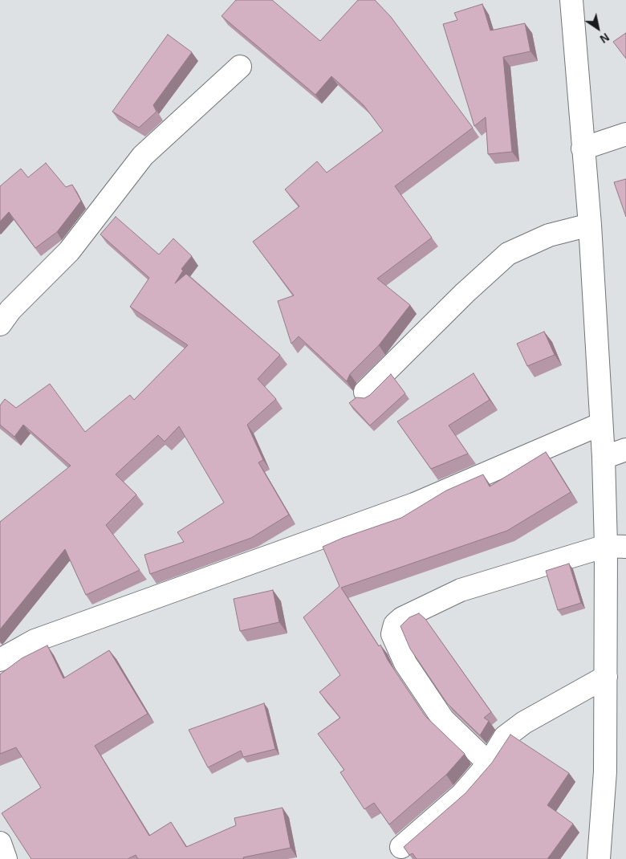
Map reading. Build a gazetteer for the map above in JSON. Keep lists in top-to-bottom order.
{
  "north": "bottom right"
}
